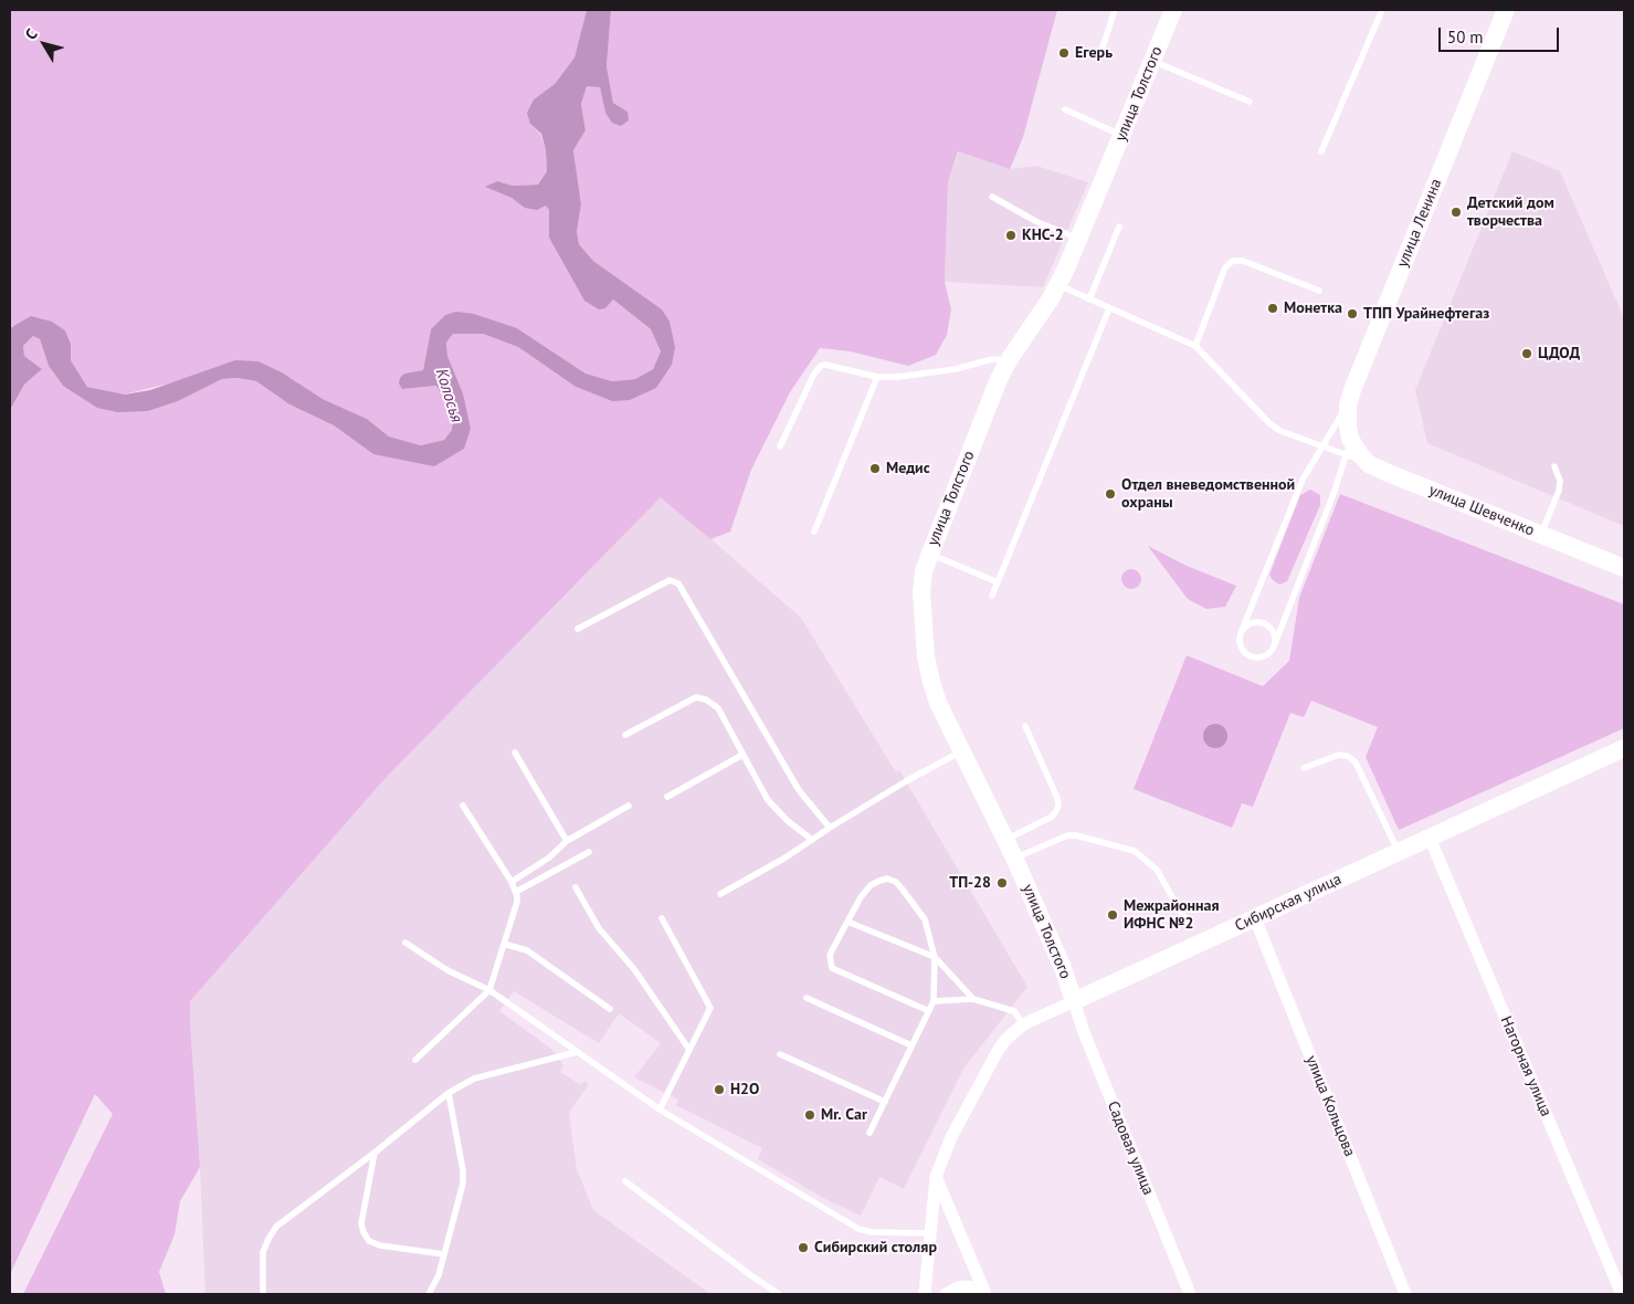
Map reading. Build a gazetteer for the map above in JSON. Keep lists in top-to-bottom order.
{
  "streets": {
    "street": [
      "улица Толстого",
      "улица Ленина",
      "улица Шевченко",
      "Сибирская улица",
      "Нагорная улица",
      "улица Кольцова",
      "Садовая улица"
    ]
  },
  "crossings": [
    ["улица Толстого", "Сибирская улица"],
    ["улица Толстого", "Садовая улица"],
    ["улица Ленина", "улица Шевченко"],
    ["Сибирская улица", "Нагорная улица"],
    ["Сибирская улица", "улица Кольцова"],
    ["Сибирская улица", "Садовая улица"]
  ],
  "water": ["Колосья"],
  "places": [
    "Егерь",
    "Детский дом творчества",
    "КНС-2",
    "Монетка",
    "ТПП Урайнефтегаз",
    "ЦДОД",
    "Медис",
    "Отдел вневедомственной охраны",
    "ТП-28",
    "Межрайонная ИФНС №2",
    "Н2О",
    "Mr. Car",
    "Сибирский столяр"
  ],
  "scale_bar": "50 m",
  "north": "top left"
}
